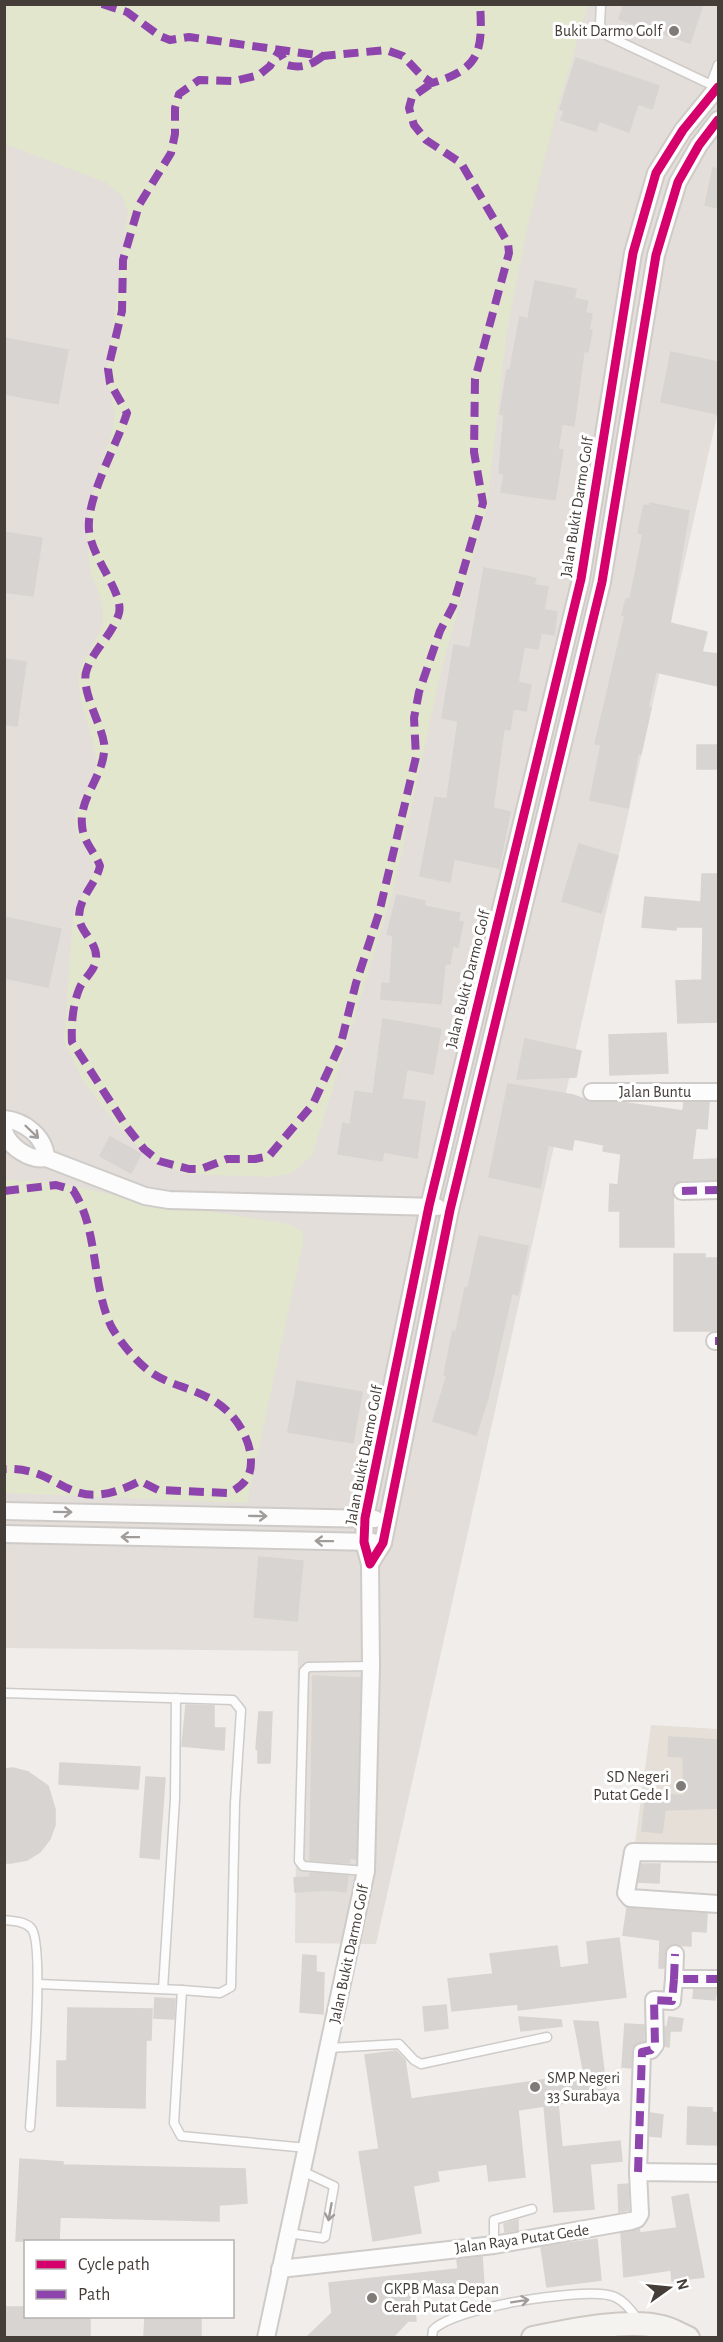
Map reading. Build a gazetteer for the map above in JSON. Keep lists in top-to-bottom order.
{
  "streets": {
    "street": ["Jalan Bukit Darmo Golf", "Jalan Buntu", "Jalan Raya Putat Gede"]
  },
  "crossings": [
    ["Jalan Bukit Darmo Golf", "Jalan Raya Putat Gede"]
  ],
  "places": [
    "Bukit Darmo Golf",
    "SD Negeri Putat Gede I",
    "SMP Negeri 33 Surabaya",
    "GKPB Masa Depan Cerah Putat Gede"
  ],
  "legend": ["Cycle path", "Path"],
  "north": "right"
}
